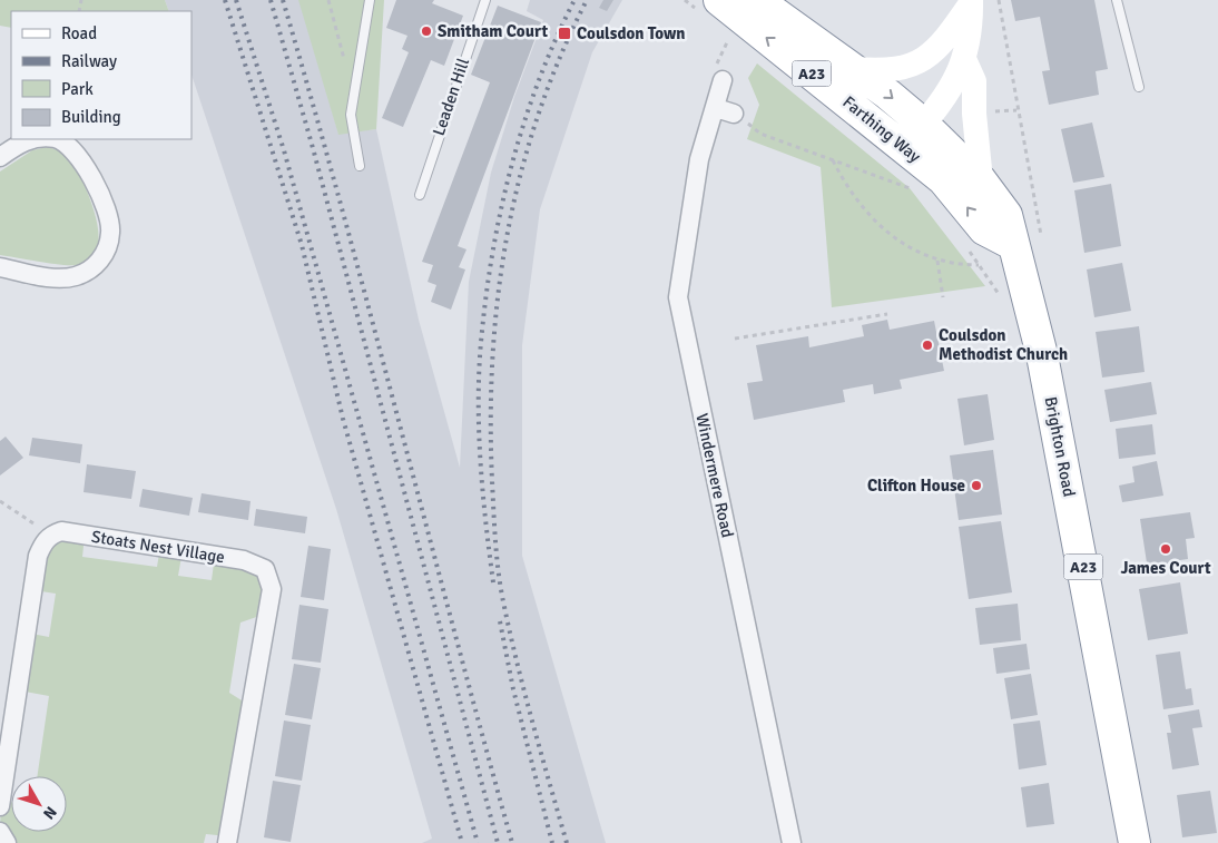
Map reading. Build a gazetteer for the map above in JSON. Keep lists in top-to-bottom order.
{
  "streets": {
    "highway": ["A23", "Farthing Way", "Brighton Road"],
    "street": ["Windermere Road", "Stoats Nest Village"],
    "lane": ["Leaden Hill"]
  },
  "crossings": [
    ["A23", "Farthing Way"],
    ["A23", "Brighton Road"],
    ["Farthing Way", "Brighton Road"]
  ],
  "places": {
    "other": [
      "Smitham Court",
      "Coulsdon Methodist Church",
      "Clifton House",
      "James Court"
    ],
    "transit": ["Coulsdon Town"]
  },
  "legend": [
    "Road",
    "Railway",
    "Park",
    "Building"
  ],
  "north": "bottom right"
}
